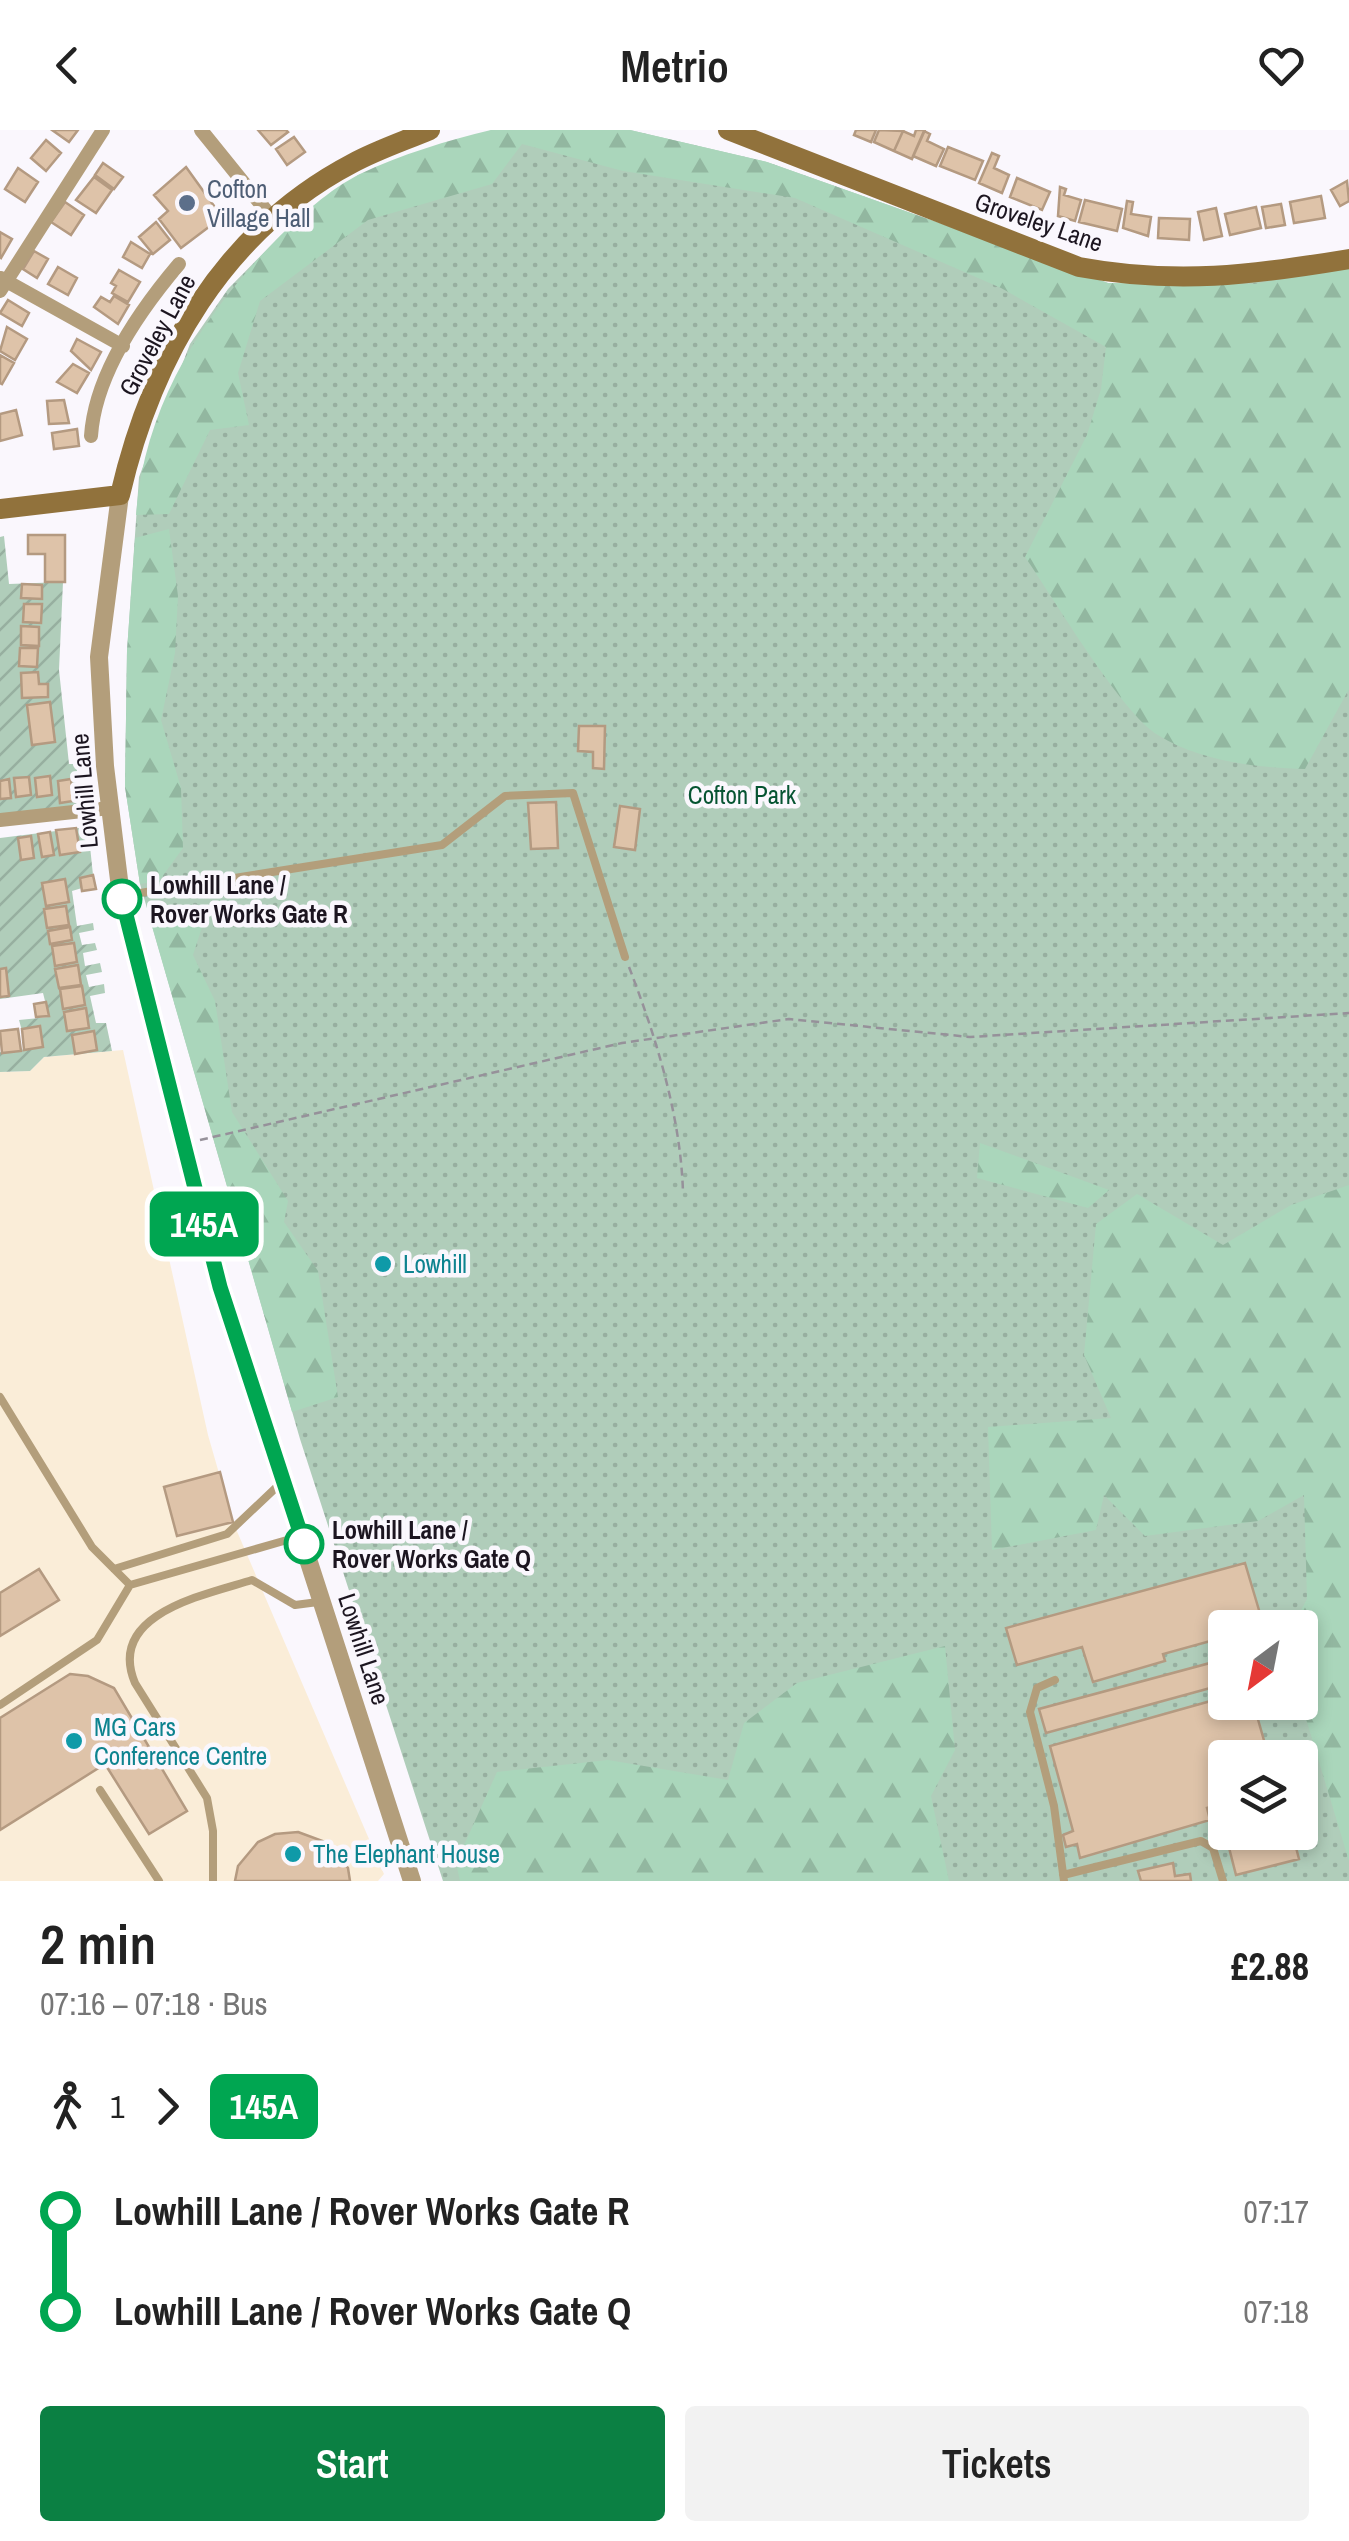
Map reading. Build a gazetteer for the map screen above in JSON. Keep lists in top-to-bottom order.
{
  "streets": {
    "main road": ["Groveley Lane"],
    "street": ["Lowhill Lane"]
  },
  "crossings": [
    ["Groveley Lane", "Lowhill Lane"]
  ],
  "parks": ["Cofton Park"],
  "places": [
    "Cofton Village Hall",
    "Lowhill Lane / Rover Works Gate R",
    "Lowhill",
    "Lowhill Lane / Rover Works Gate Q",
    "MG Cars Conference Centre",
    "The Elephant House"
  ],
  "lines": ["bus line 145A"],
  "north": "bottom left",
  "page": {
    "header": "Metrio",
    "on_map": "145A",
    "heading": ["2 min", "07:16 – 07:18 · Bus", "£2.88"],
    "legs": ["1", "145A"],
    "list": [
      {
        "name": "Lowhill Lane / Rover Works Gate R",
        "value": "07:17"
      },
      {
        "name": "Lowhill Lane / Rover Works Gate Q",
        "value": "07:18"
      }
    ],
    "buttons": ["Start", "Tickets"]
  }
}
